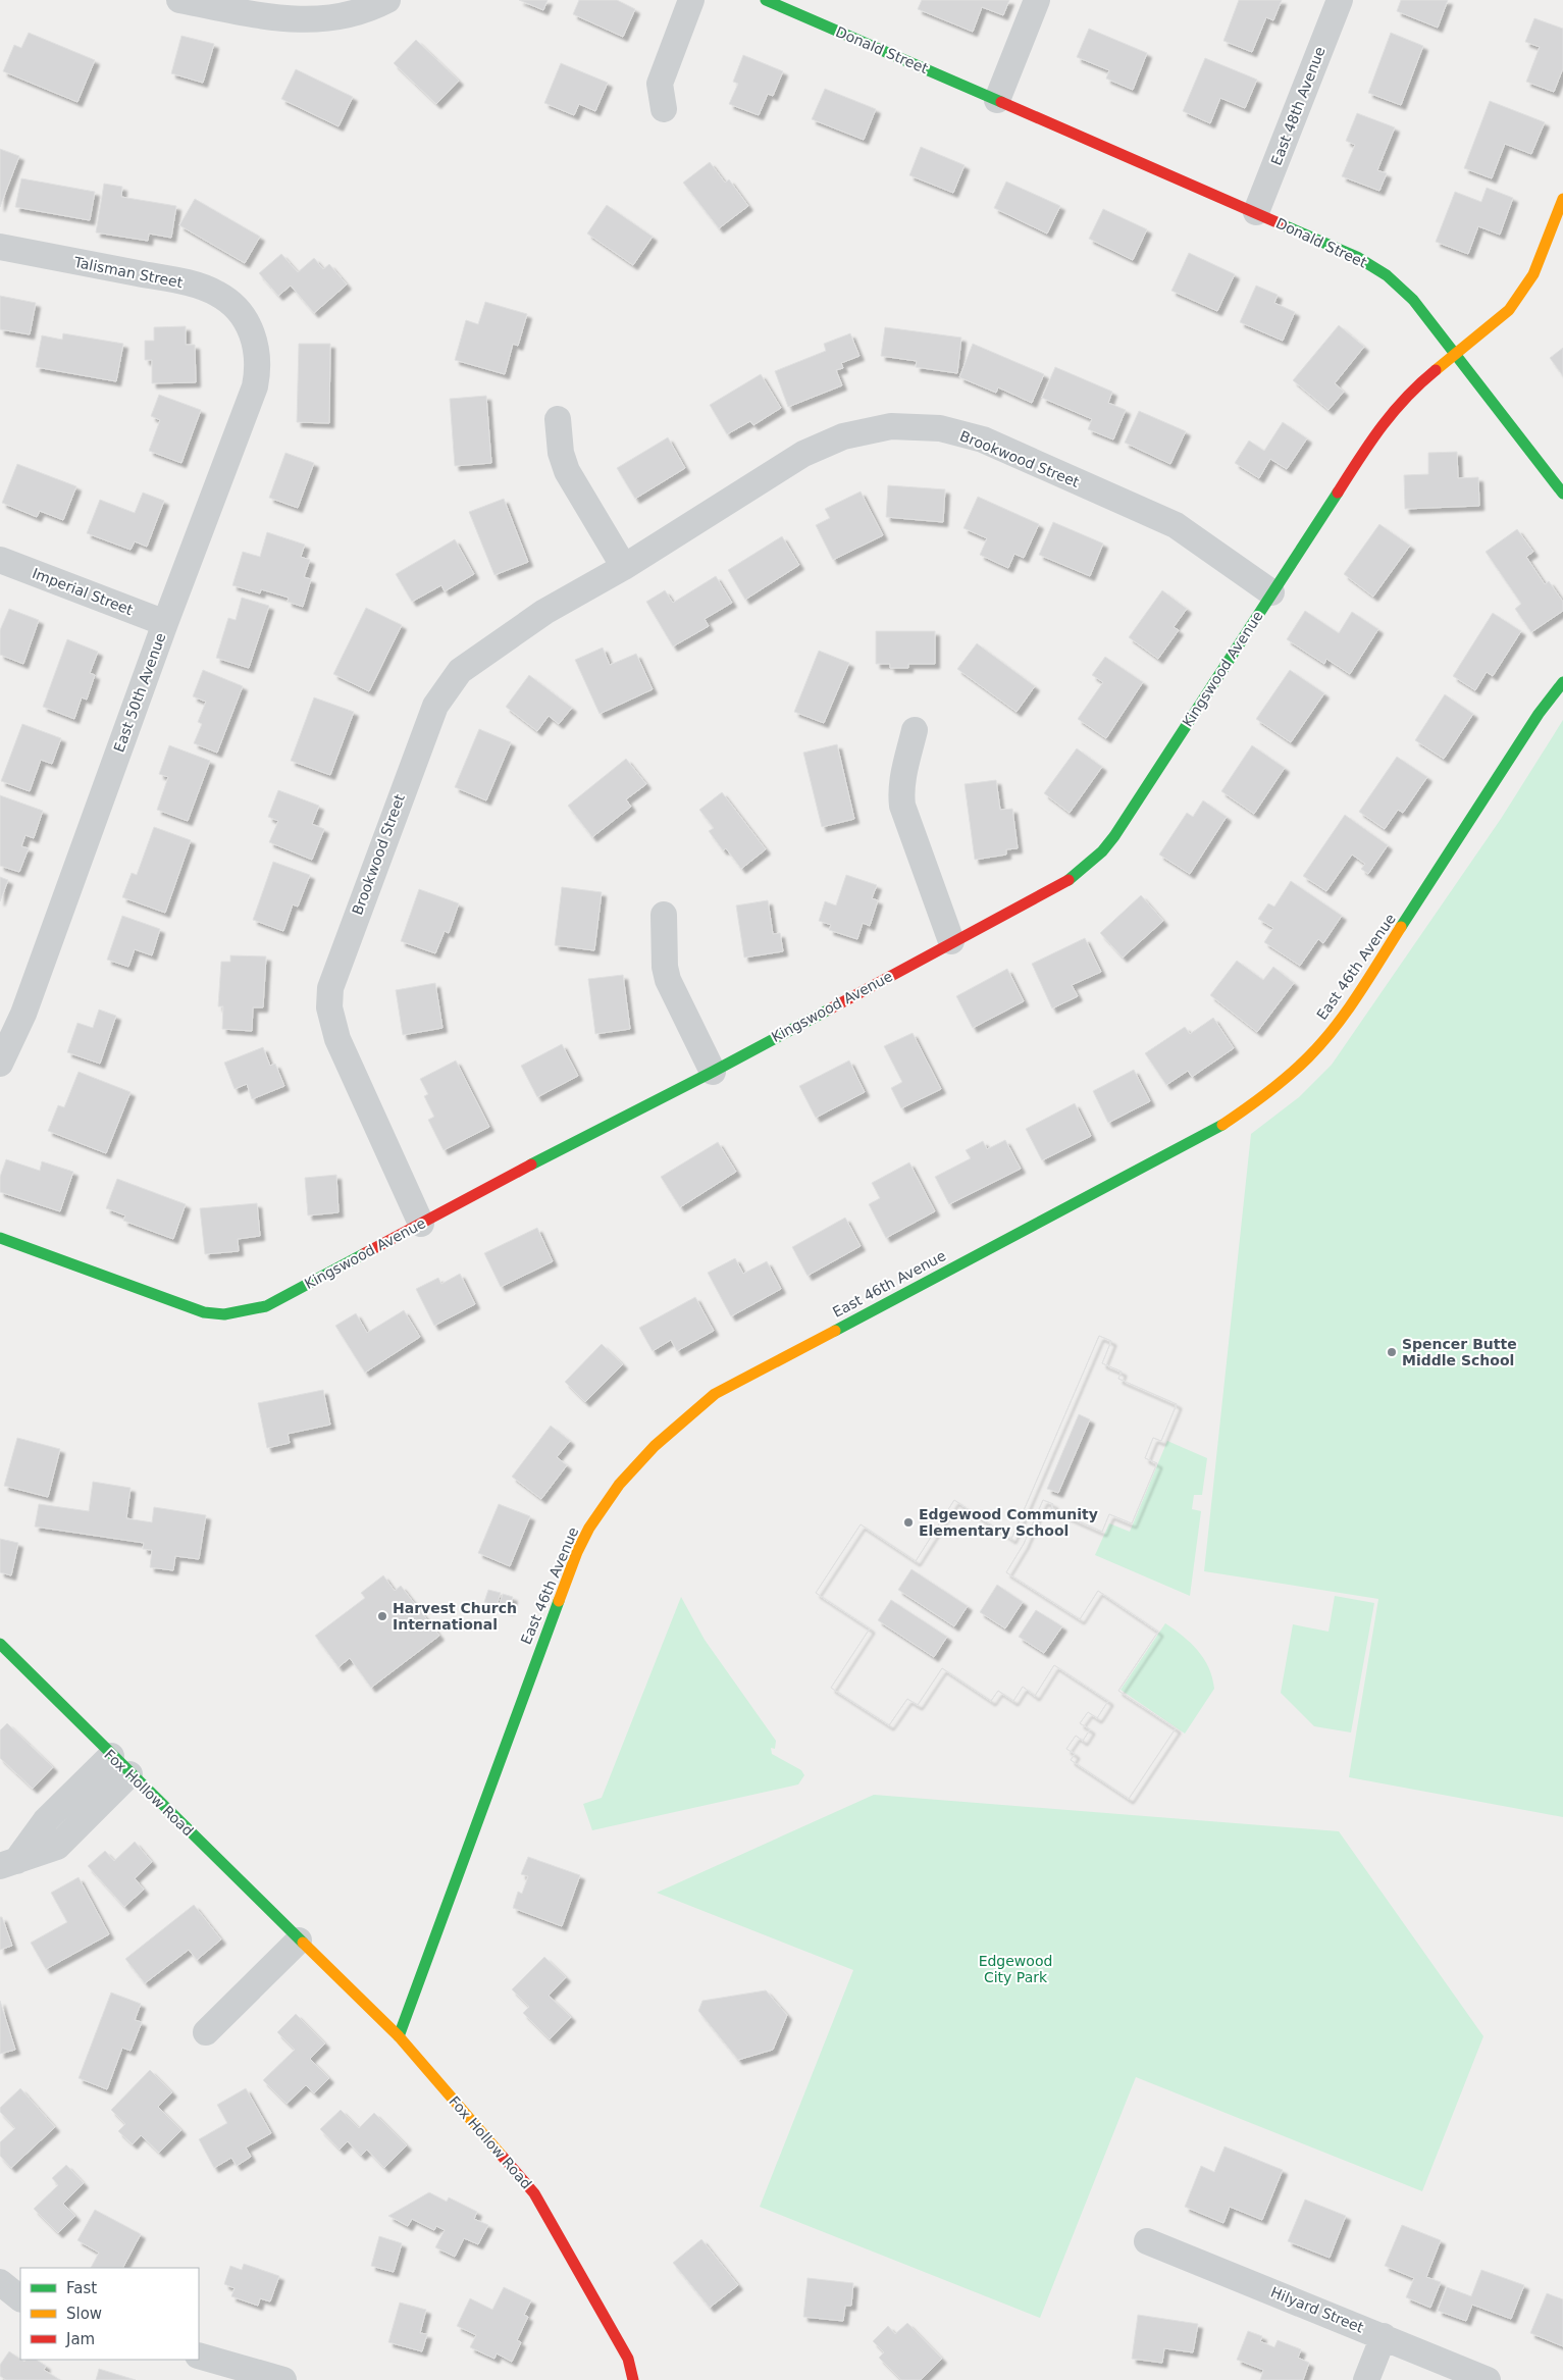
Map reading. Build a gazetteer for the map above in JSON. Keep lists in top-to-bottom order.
{
  "streets": {
    "street": [
      "Donald Street",
      "East 48th Avenue",
      "Talisman Street",
      "Brookwood Street",
      "Imperial Street",
      "Kingswood Avenue",
      "East 50th Avenue",
      "East 46th Avenue",
      "Fox Hollow Road",
      "Hilyard Street"
    ]
  },
  "crossings": [
    ["Donald Street", "East 48th Avenue"],
    ["Donald Street", "Kingswood Avenue"],
    ["Talisman Street", "East 50th Avenue"],
    ["Brookwood Street", "Kingswood Avenue"],
    ["Imperial Street", "East 50th Avenue"],
    ["East 46th Avenue", "Fox Hollow Road"]
  ],
  "parks": ["Edgewood City Park"],
  "places": ["Spencer Butte Middle School", "Edgewood Community Elementary School", "Harvest Church International"],
  "legend": ["Fast", "Slow", "Jam"]
}
